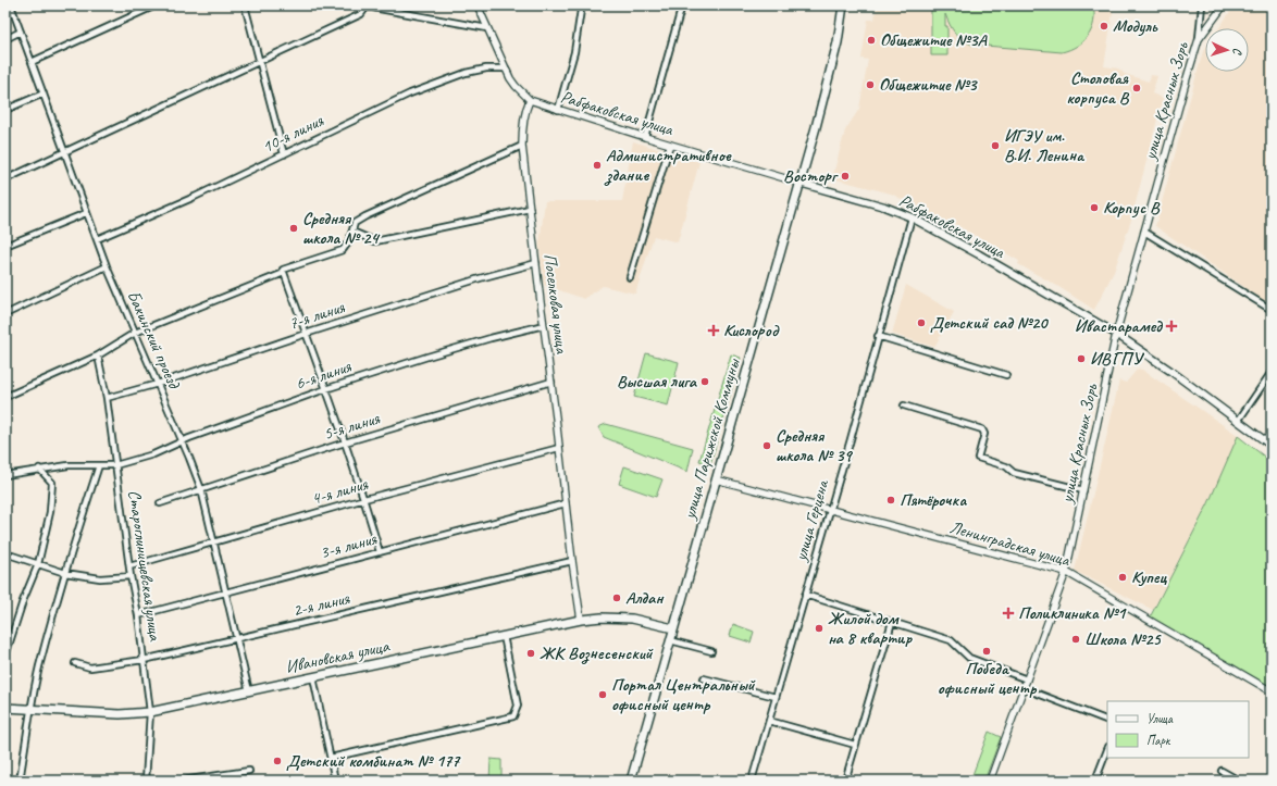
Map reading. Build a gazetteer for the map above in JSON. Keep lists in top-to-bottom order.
{
  "streets": {
    "main road": ["Рабфаковская улица", "улица Парижской Коммуны", "Ивановская улица"],
    "street": [
      "улица Красных Зорь",
      "10-я линия",
      "Поселковая улица",
      "7-я линия",
      "Бакинский проезд",
      "6-я линия",
      "5-я линия",
      "4-я линия",
      "улица Герцена",
      "Ленинградская улица",
      "3-я линия",
      "Староглинищевская улица",
      "2-я линия"
    ]
  },
  "crossings": [
    ["улица Красных Зорь", "Рабфаковская улица"],
    ["улица Красных Зорь", "Ленинградская улица"],
    ["Рабфаковская улица", "Поселковая улица"],
    ["Рабфаковская улица", "улица Парижской Коммуны"],
    ["Рабфаковская улица", "улица Герцена"],
    ["10-я линия", "Бакинский проезд"],
    ["Поселковая улица", "7-я линия"],
    ["Поселковая улица", "6-я линия"],
    ["Поселковая улица", "5-я линия"],
    ["Поселковая улица", "4-я линия"],
    ["Поселковая улица", "3-я линия"],
    ["Поселковая улица", "2-я линия"],
    ["Поселковая улица", "Ивановская улица"],
    ["7-я линия", "Бакинский проезд"],
    ["7-я линия", "Староглинищевская улица"],
    ["Бакинский проезд", "6-я линия"],
    ["Бакинский проезд", "5-я линия"],
    ["Бакинский проезд", "4-я линия"],
    ["Бакинский проезд", "3-я линия"],
    ["Бакинский проезд", "2-я линия"],
    ["Бакинский проезд", "Ивановская улица"],
    ["6-я линия", "Староглинищевская улица"],
    ["улица Парижской Коммуны", "Ленинградская улица"],
    ["улица Парижской Коммуны", "Ивановская улица"],
    ["4-я линия", "Староглинищевская улица"],
    ["улица Герцена", "Ленинградская улица"],
    ["3-я линия", "Староглинищевская улица"],
    ["Староглинищевская улица", "2-я линия"],
    ["Староглинищевская улица", "Ивановская улица"]
  ],
  "places": {
    "other": [
      "Модуль",
      "Общежитие №3А",
      "Общежитие №3",
      "Столовая корпуса В",
      "ИГЭУ им. В.И. Ленина",
      "Административное здание",
      "Восторг",
      "Корпус В",
      "Средняя школа № 24",
      "Детский сад №20",
      "ИВГПУ",
      "Высшая лига",
      "Средняя школа № 39",
      "Пятёрочка",
      "Купец",
      "Алдан",
      "Жилой дом на 8 квартир",
      "Школа №25",
      "Победа офисный центр",
      "ЖК Вознесенский",
      "Портал Центральный офисный центр",
      "Детский комбинат № 177"
    ],
    "health": ["Ивастарамед", "Кислород", "Поликлиника №1"]
  },
  "legend": ["Улица", "Парк"],
  "north": "right"
}
